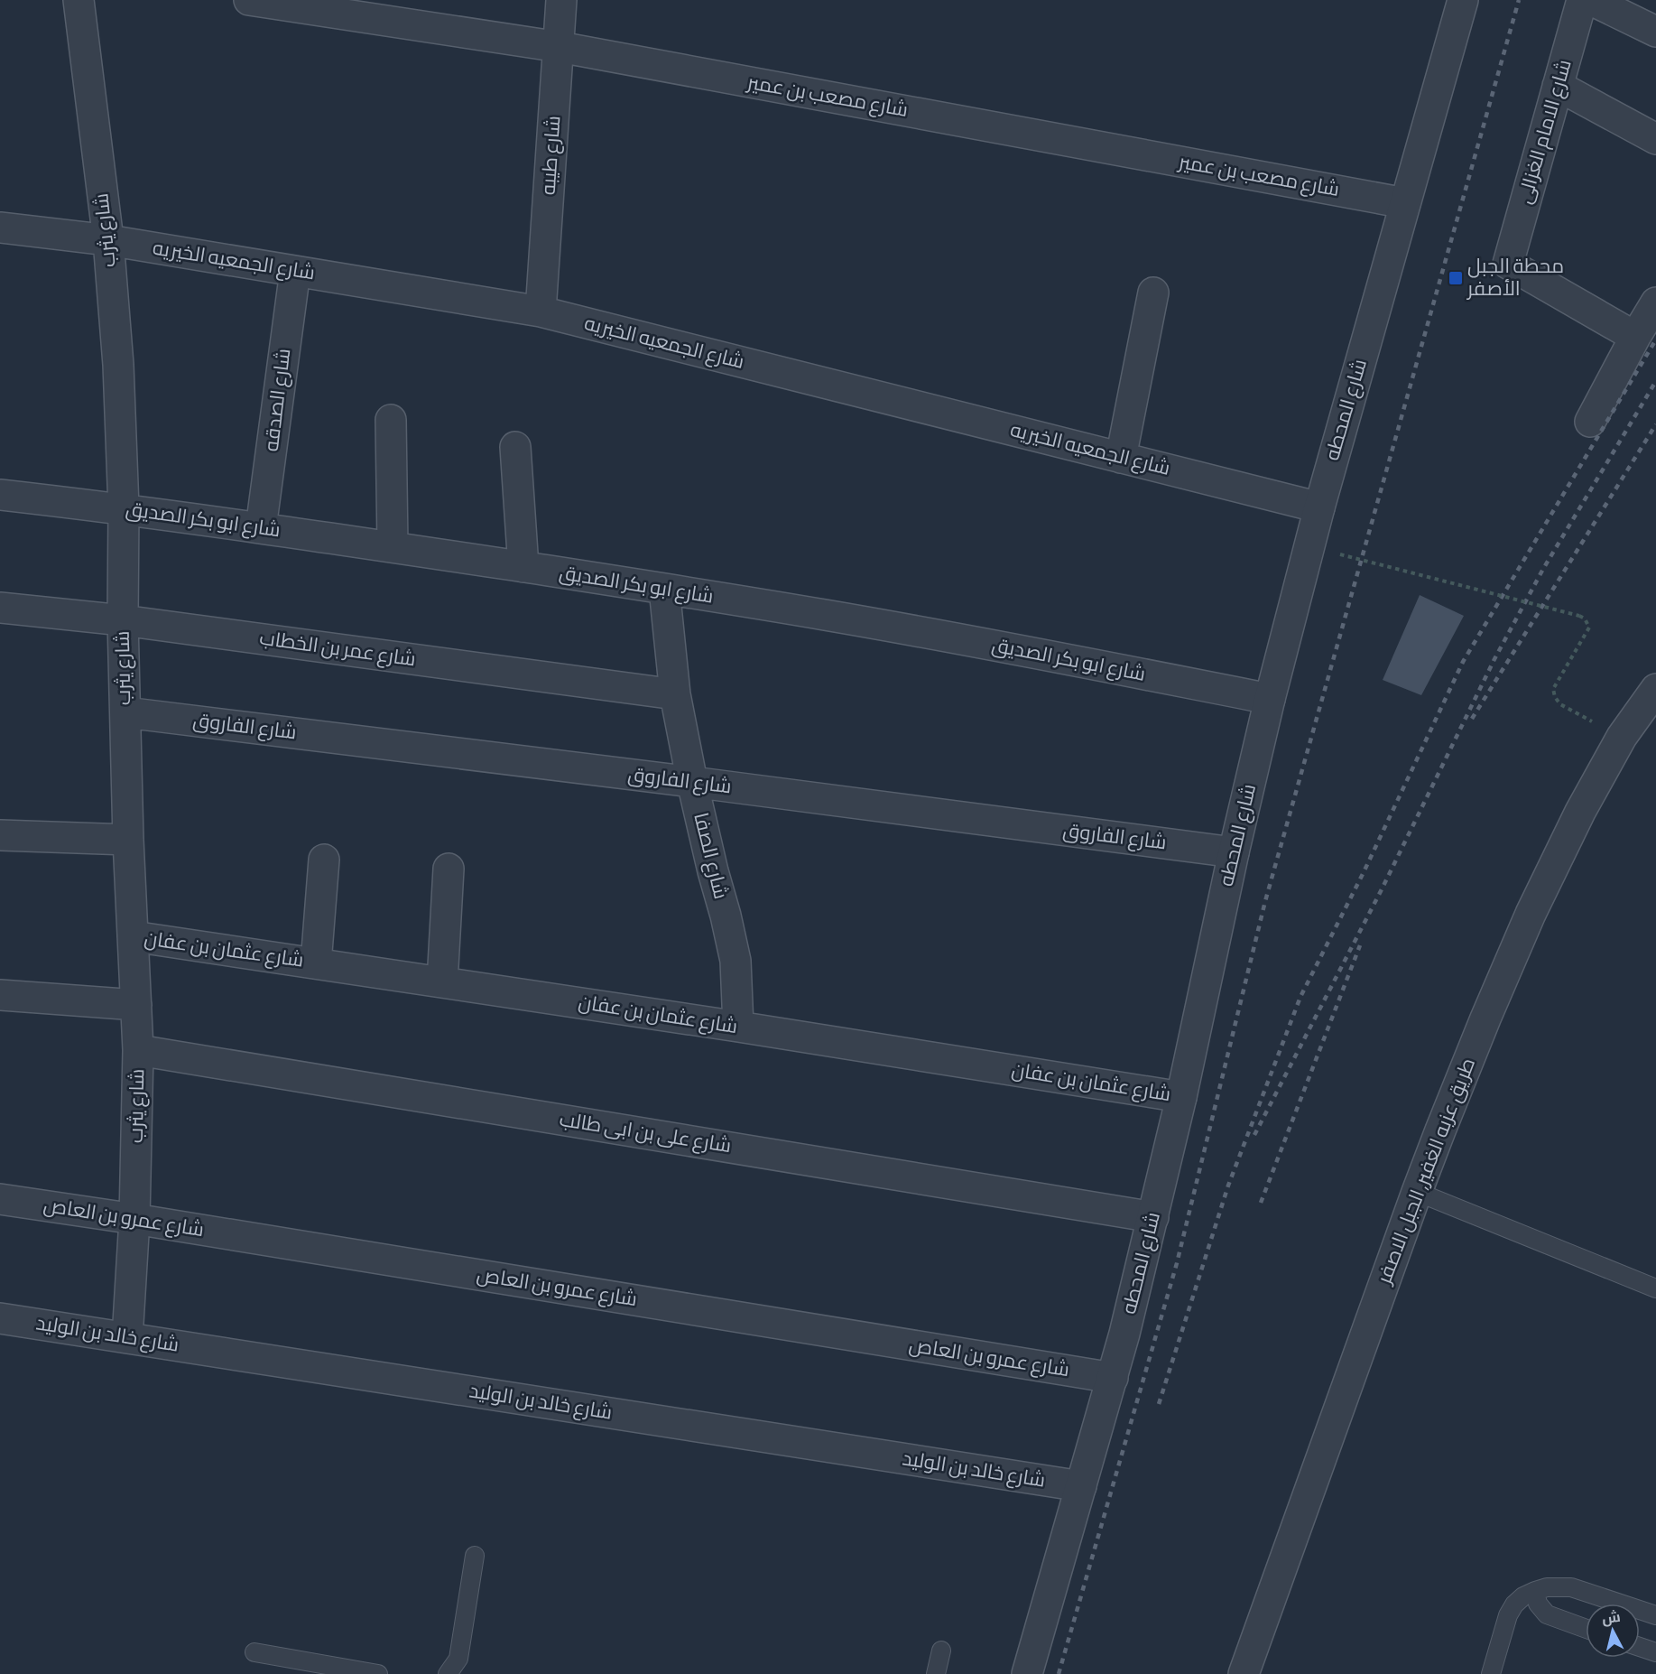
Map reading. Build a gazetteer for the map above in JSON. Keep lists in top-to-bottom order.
{
  "streets": {
    "street": [
      "شارع مصعب بن عمير",
      "شارع الامام الغزالى",
      "شارع طيبه",
      "شارع يثرب",
      "شارع الجمعيه الخيريه",
      "شارع الصدقه",
      "شارع المحطه",
      "شارع ابو بكر الصديق",
      "شارع عمر بن الخطاب",
      "شارع الفاروق",
      "شارع الصفا",
      "شارع عثمان بن عفان",
      "شارع على بن ابى طالب",
      "طريق عزبه الغفير, الجبل الاصفر",
      "شارع عمرو بن العاص",
      "شارع خالد بن الوليد"
    ]
  },
  "crossings": [
    ["شارع مصعب بن عمير", "شارع طيبه"],
    ["شارع مصعب بن عمير", "شارع المحطه"],
    ["شارع طيبه", "شارع الجمعيه الخيريه"],
    ["شارع يثرب", "شارع الجمعيه الخيريه"],
    ["شارع يثرب", "شارع ابو بكر الصديق"],
    ["شارع يثرب", "شارع عمر بن الخطاب"],
    ["شارع يثرب", "شارع الفاروق"],
    ["شارع يثرب", "شارع عثمان بن عفان"],
    ["شارع يثرب", "شارع على بن ابى طالب"],
    ["شارع يثرب", "شارع عمرو بن العاص"],
    ["شارع يثرب", "شارع خالد بن الوليد"],
    ["شارع الجمعيه الخيريه", "شارع الصدقه"],
    ["شارع الجمعيه الخيريه", "شارع المحطه"],
    ["شارع الصدقه", "شارع ابو بكر الصديق"],
    ["شارع المحطه", "شارع ابو بكر الصديق"],
    ["شارع المحطه", "شارع الفاروق"],
    ["شارع المحطه", "شارع عثمان بن عفان"],
    ["شارع المحطه", "شارع على بن ابى طالب"],
    ["شارع المحطه", "شارع عمرو بن العاص"],
    ["شارع المحطه", "شارع خالد بن الوليد"],
    ["شارع ابو بكر الصديق", "شارع الصفا"],
    ["شارع عمر بن الخطاب", "شارع الصفا"],
    ["شارع الفاروق", "شارع الصفا"],
    ["شارع الصفا", "شارع عثمان بن عفان"]
  ],
  "places": {
    "transit": ["محطة الجبل الأصفر"]
  },
  "north": "top"
}
